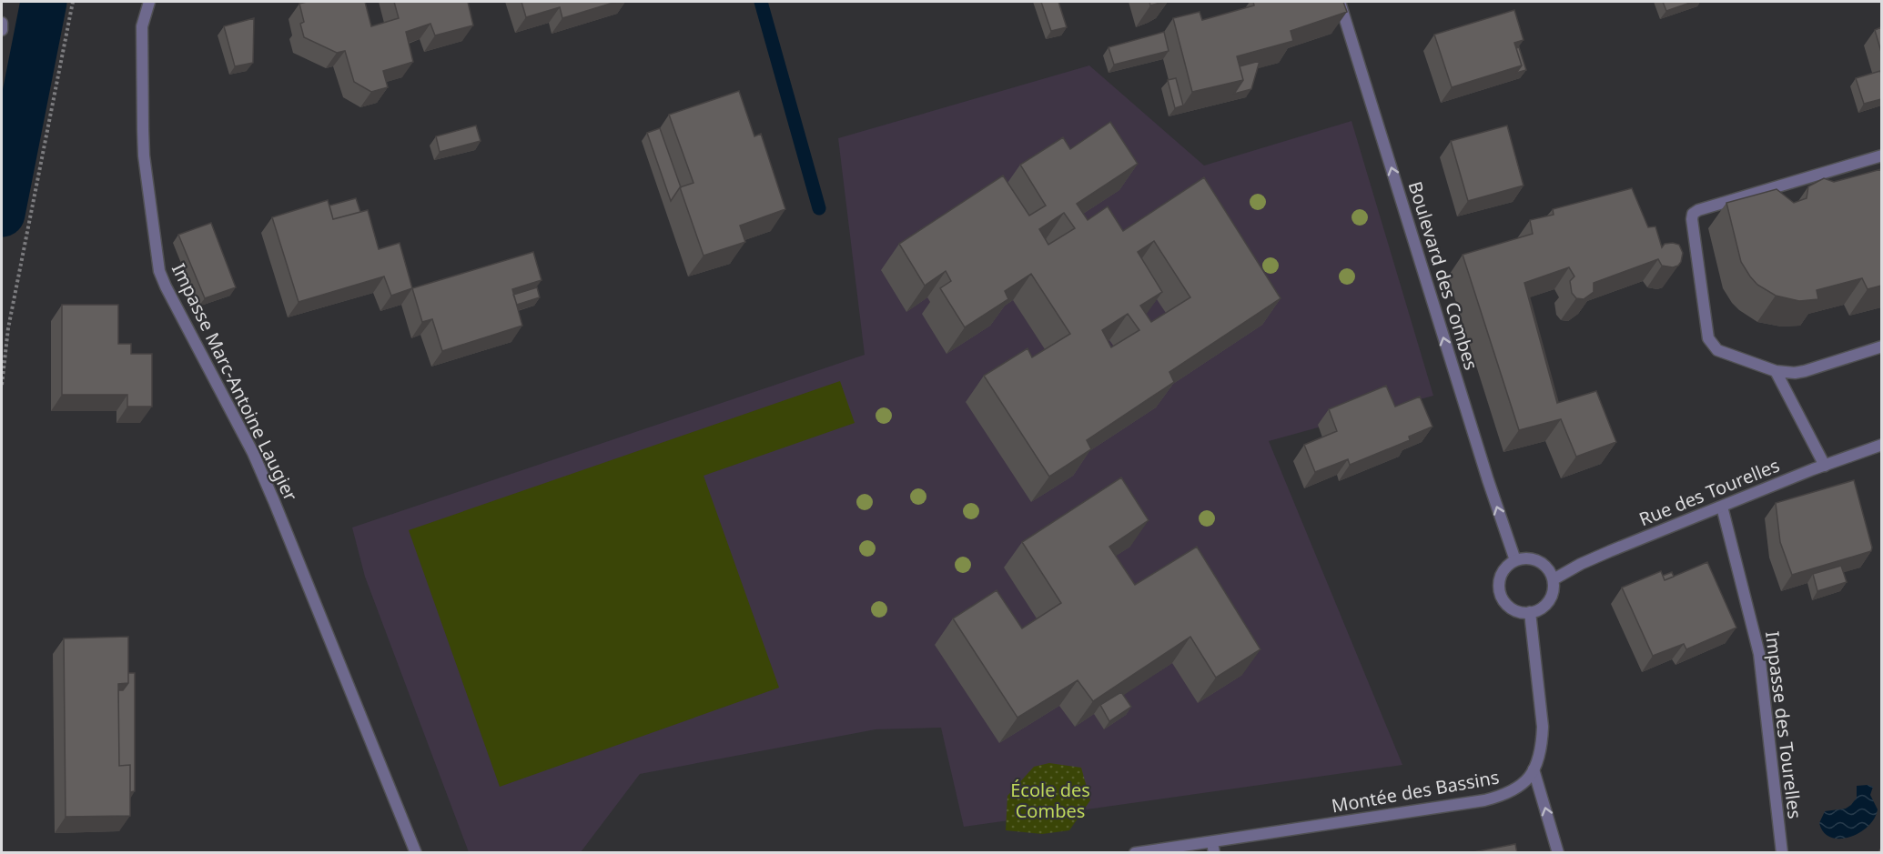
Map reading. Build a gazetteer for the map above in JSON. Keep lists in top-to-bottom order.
{
  "streets": {
    "street": [
      "Boulevard des Combes",
      "Impasse Marc-Antoine Laugier",
      "Rue des Tourelles",
      "Impasse des Tourelles",
      "Montée des Bassins"
    ]
  },
  "crossings": [
    ["Boulevard des Combes", "Rue des Tourelles"],
    ["Boulevard des Combes", "Montée des Bassins"],
    ["Rue des Tourelles", "Impasse des Tourelles"],
    ["Rue des Tourelles", "Montée des Bassins"]
  ],
  "one_way": ["Boulevard des Combes"],
  "parks": ["École des Combes"]
}
